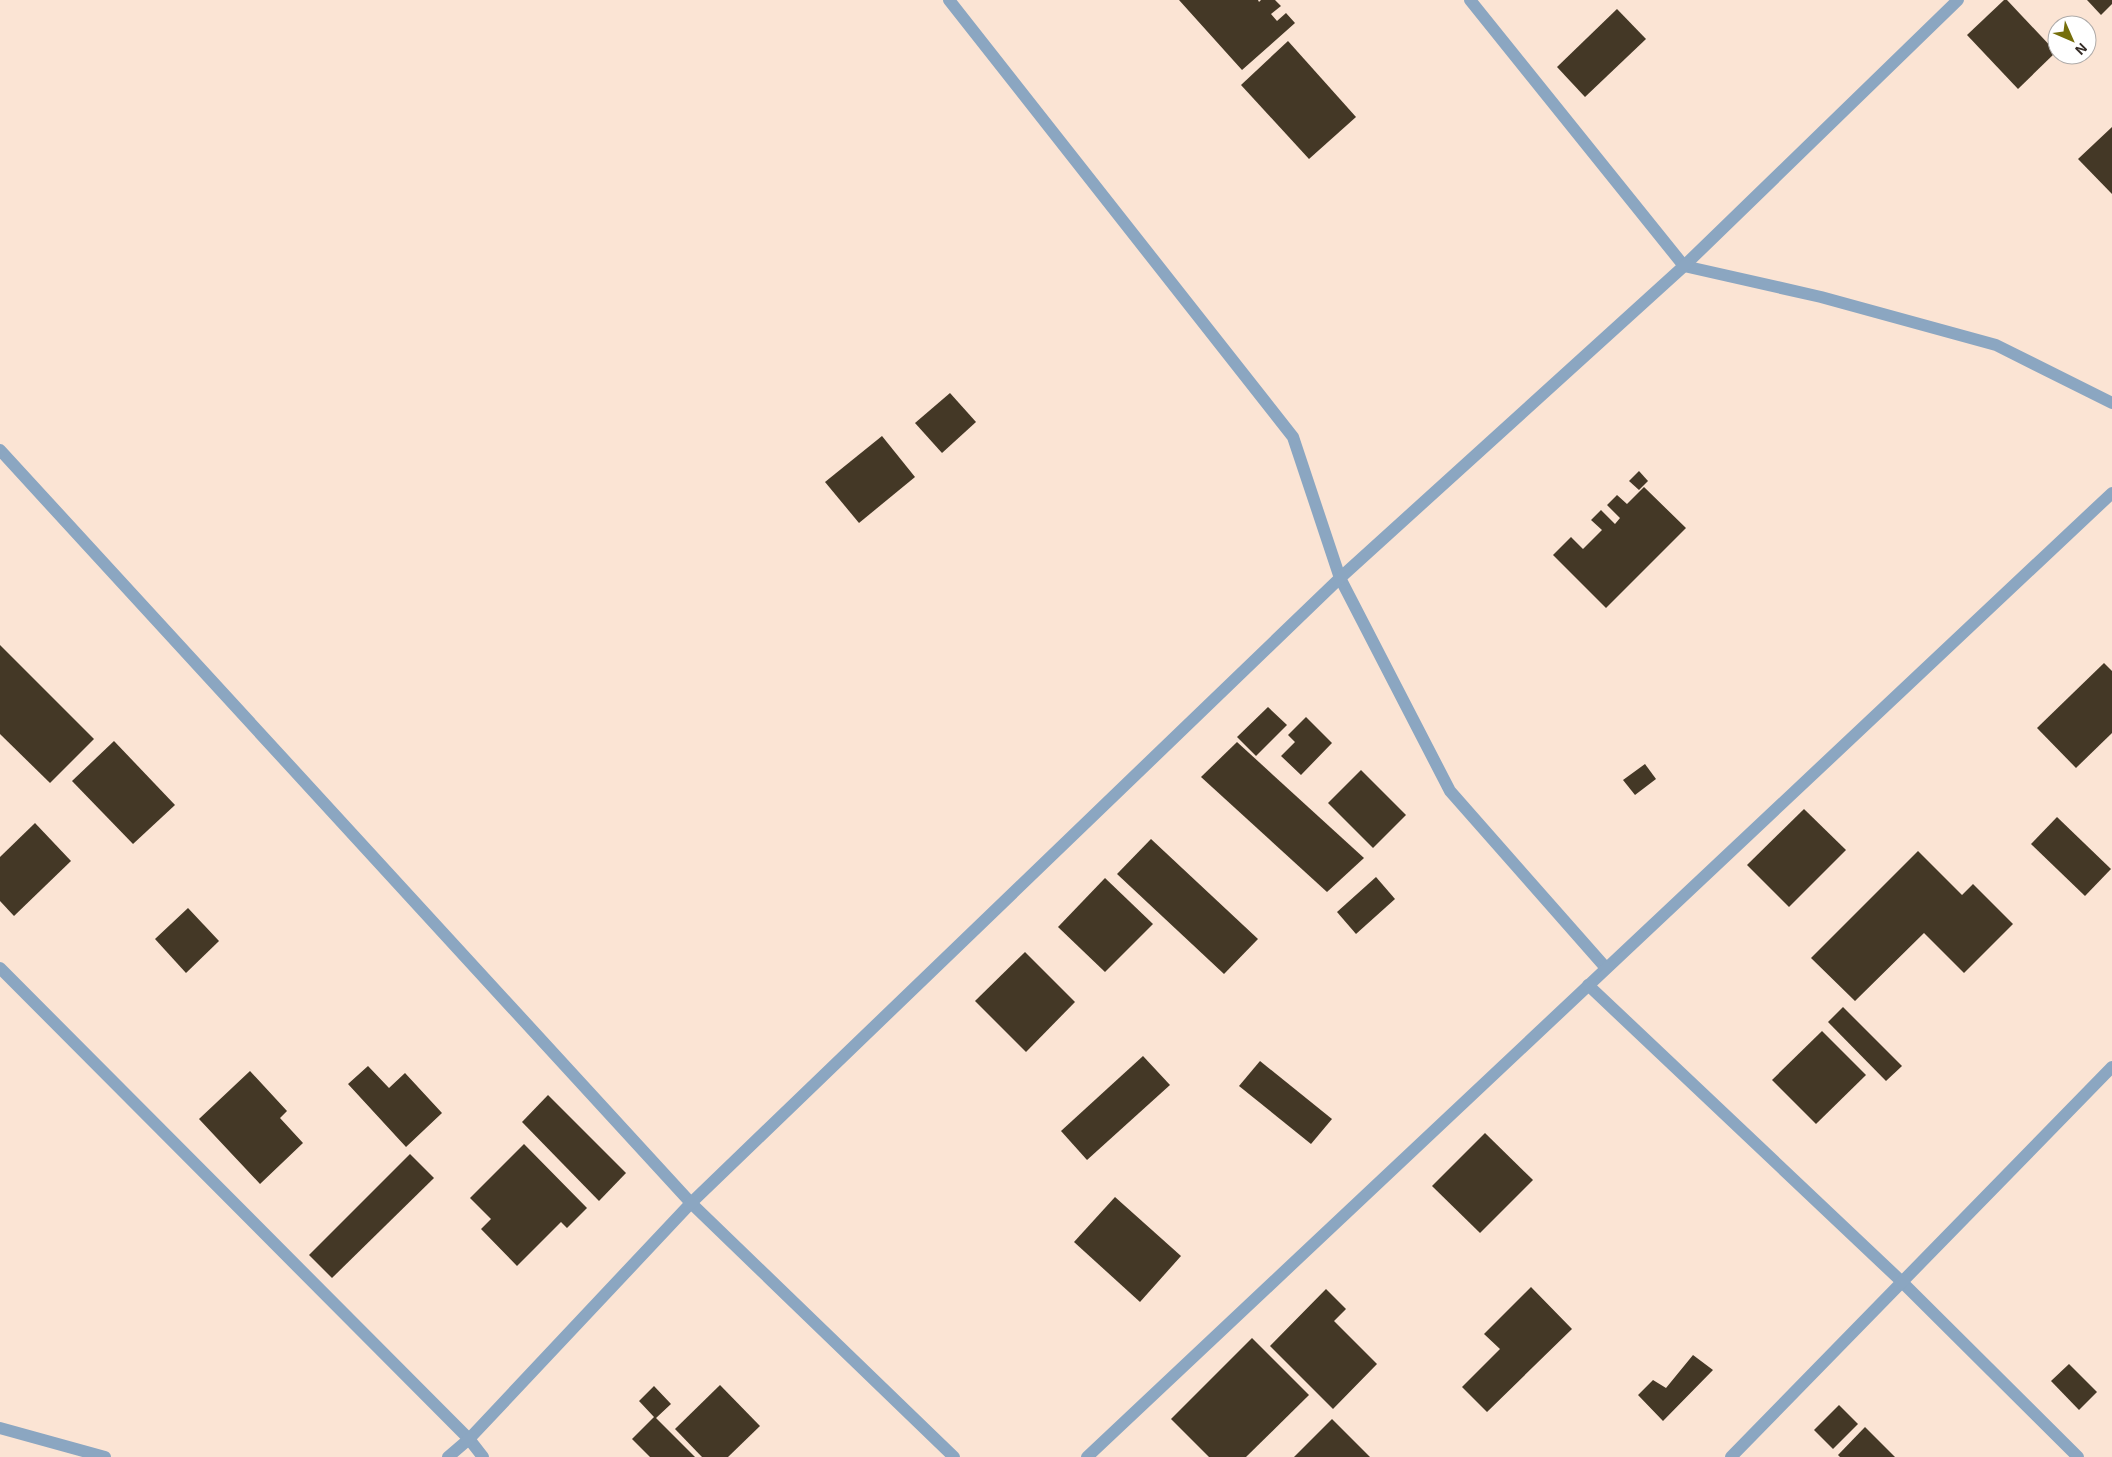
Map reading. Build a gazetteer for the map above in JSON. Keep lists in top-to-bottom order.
{
  "north": "bottom right"
}
